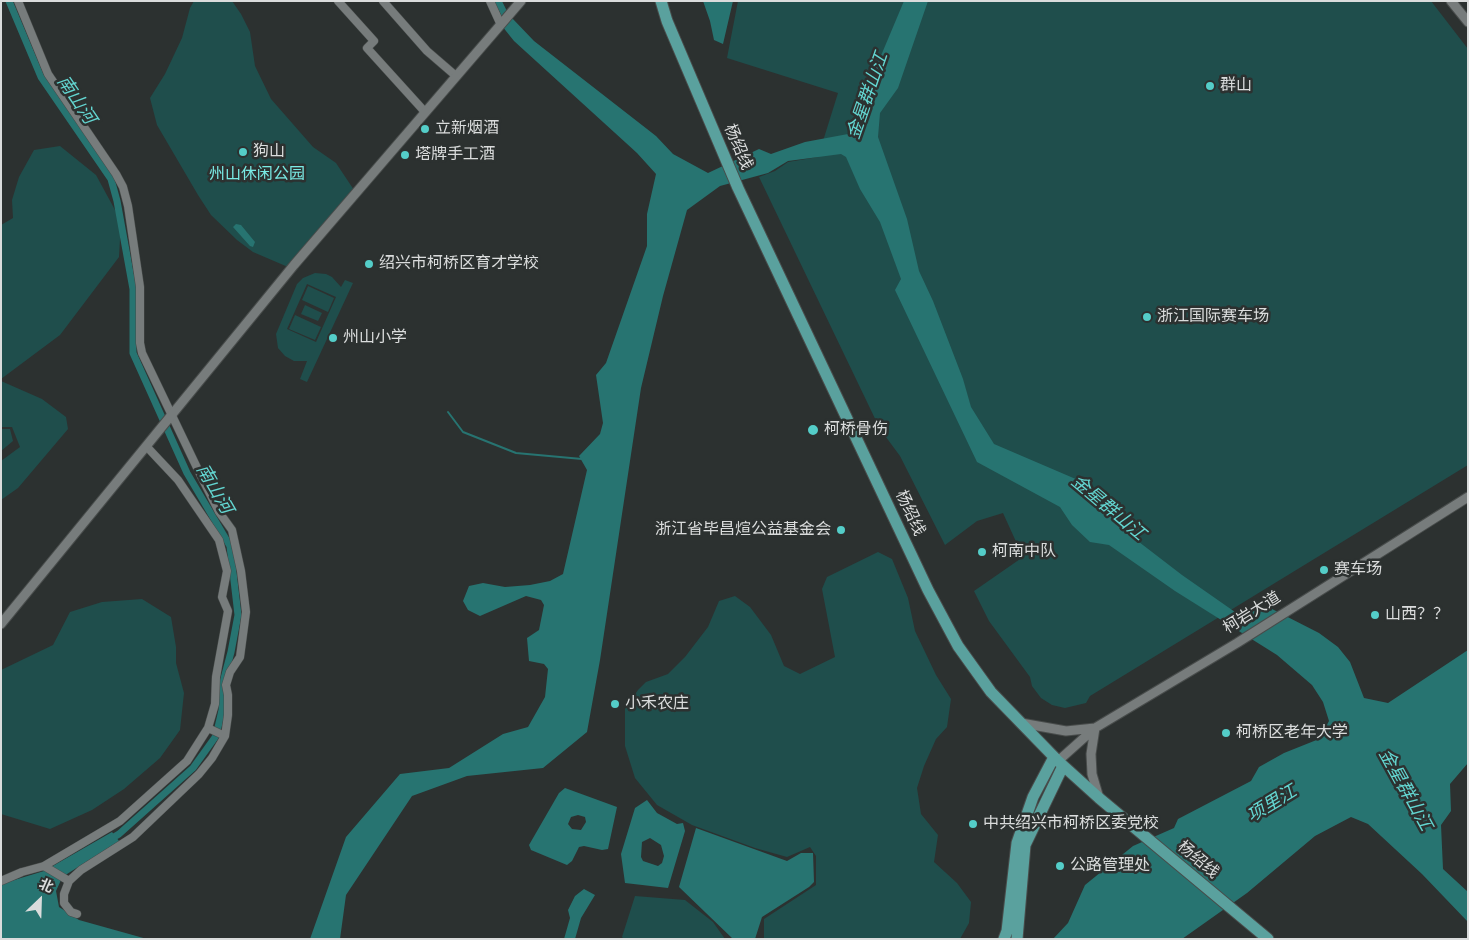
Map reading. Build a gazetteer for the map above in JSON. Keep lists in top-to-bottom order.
{
  "streets": {
    "main road": ["杨绍线", "柯岩大道"]
  },
  "crossings": [
    ["杨绍线", "柯岩大道"]
  ],
  "water": ["金星群山江", "南山河", "项里江"],
  "parks": ["州山休闲公园"],
  "places": [
    "群山",
    "立新烟酒",
    "狗山",
    "塔牌手工酒",
    "绍兴市柯桥区育才学校",
    "浙江国际赛车场",
    "州山小学",
    "柯桥骨伤",
    "浙江省毕昌煊公益基金会",
    "柯南中队",
    "赛车场",
    "山西？？",
    "小禾农庄",
    "柯桥区老年大学",
    "中共绍兴市柯桥区委党校",
    "公路管理处"
  ],
  "north": "top right"
}
